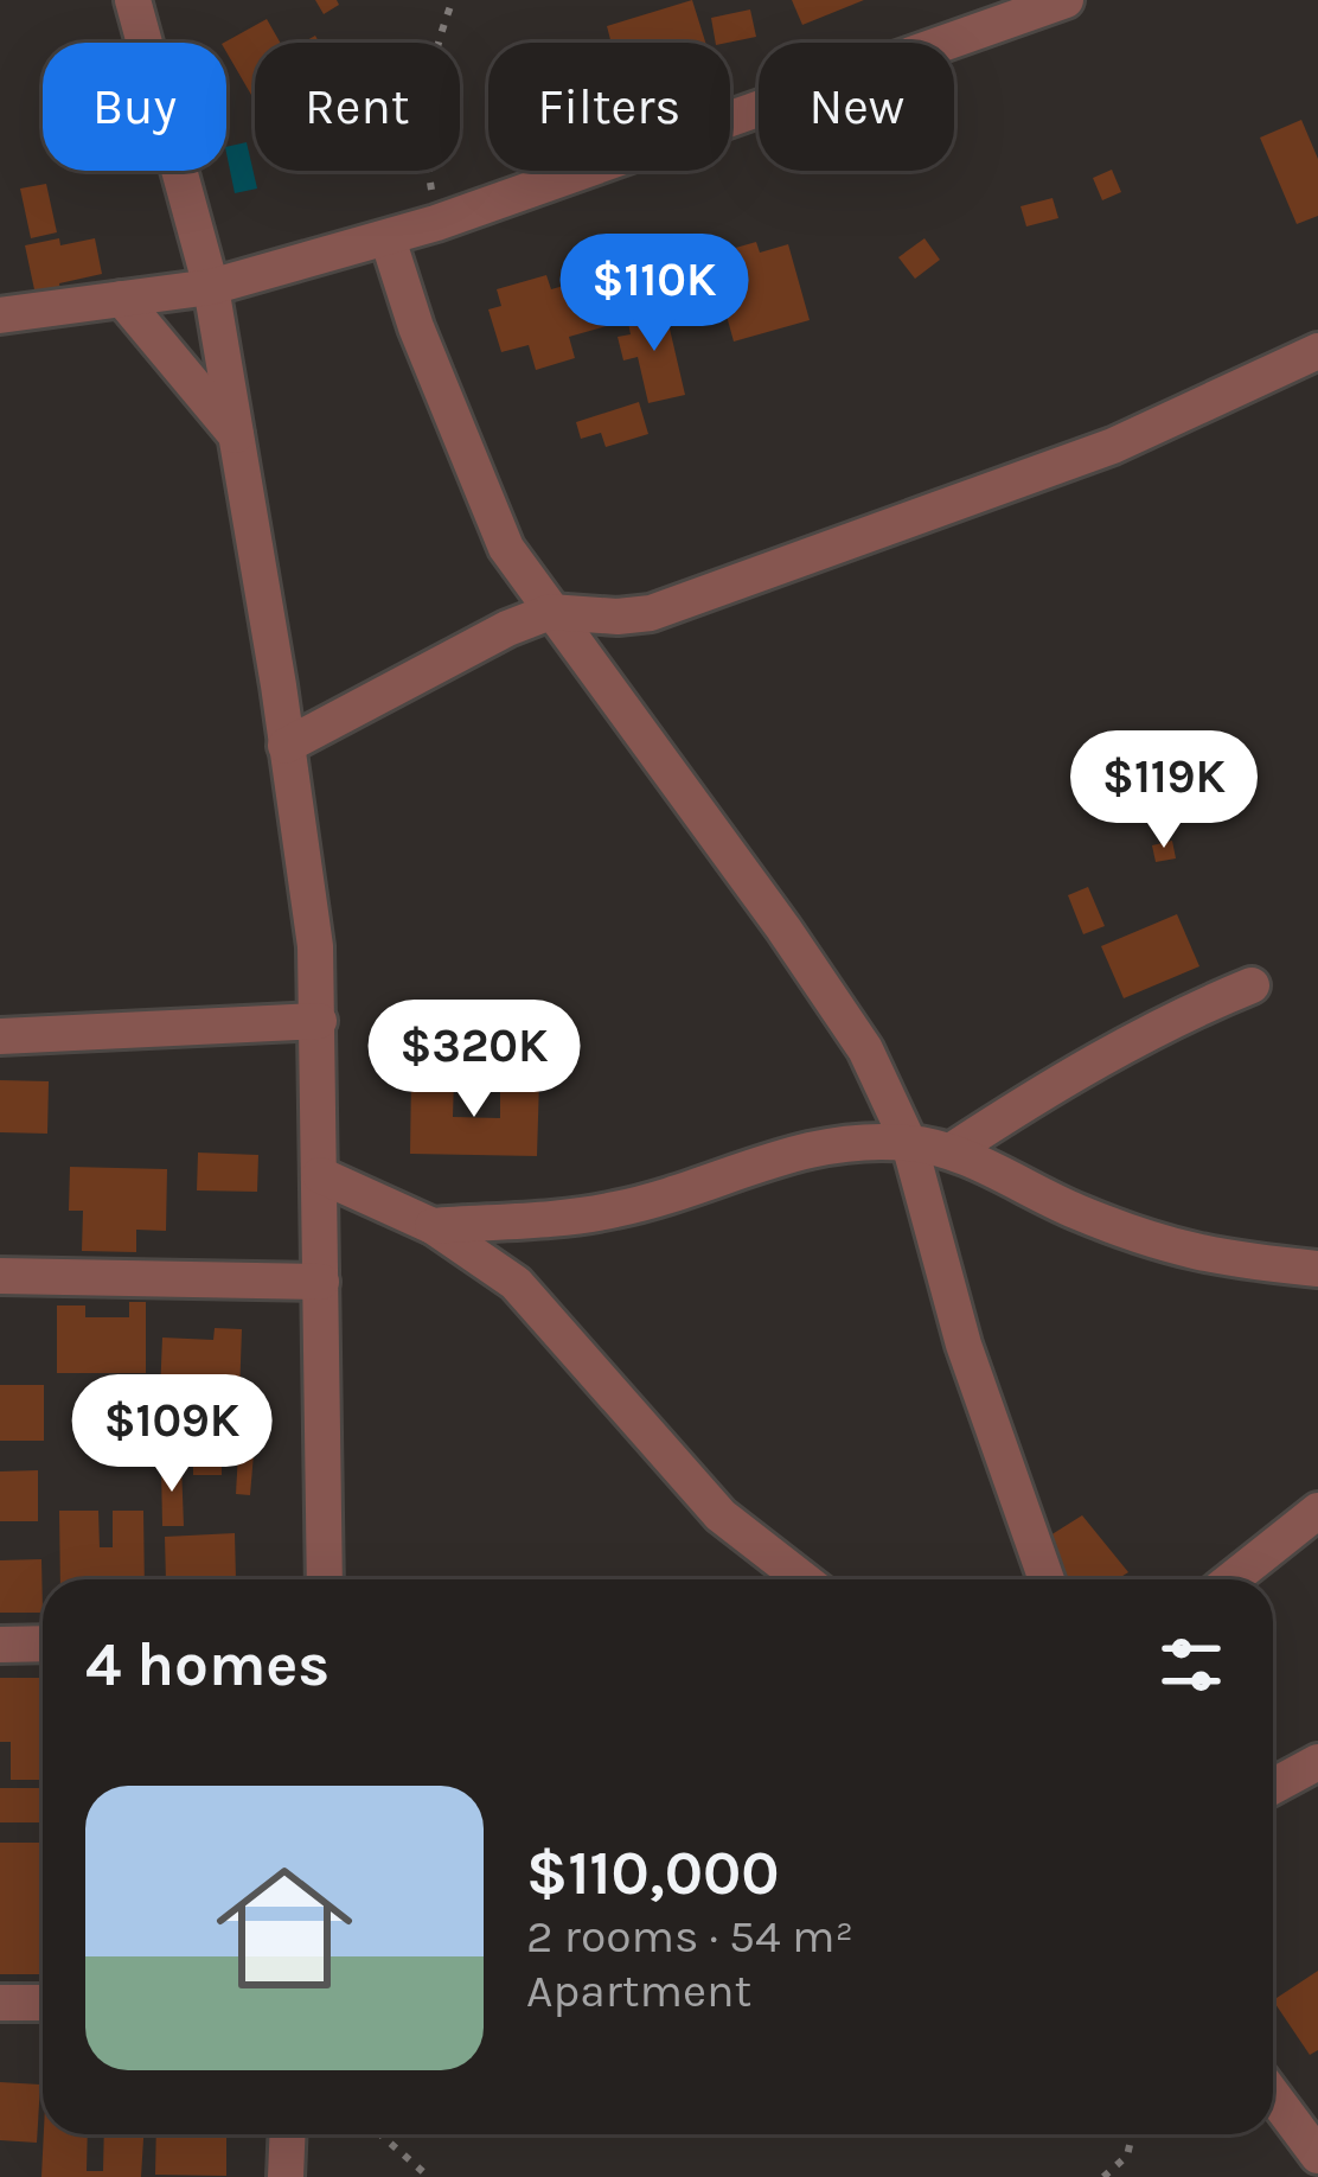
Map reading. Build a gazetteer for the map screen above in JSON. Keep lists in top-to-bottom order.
{
  "page": {
    "chip": [
      "Buy",
      "Rent",
      "Filters",
      "New"
    ],
    "price": [
      "$110K",
      "$119K",
      "$320K",
      "$109K"
    ],
    "heading": "4 homes",
    "list": [
      {
        "name": "$110,000",
        "note": "2 rooms · 54 m² · Apartment"
      }
    ]
  }
}
